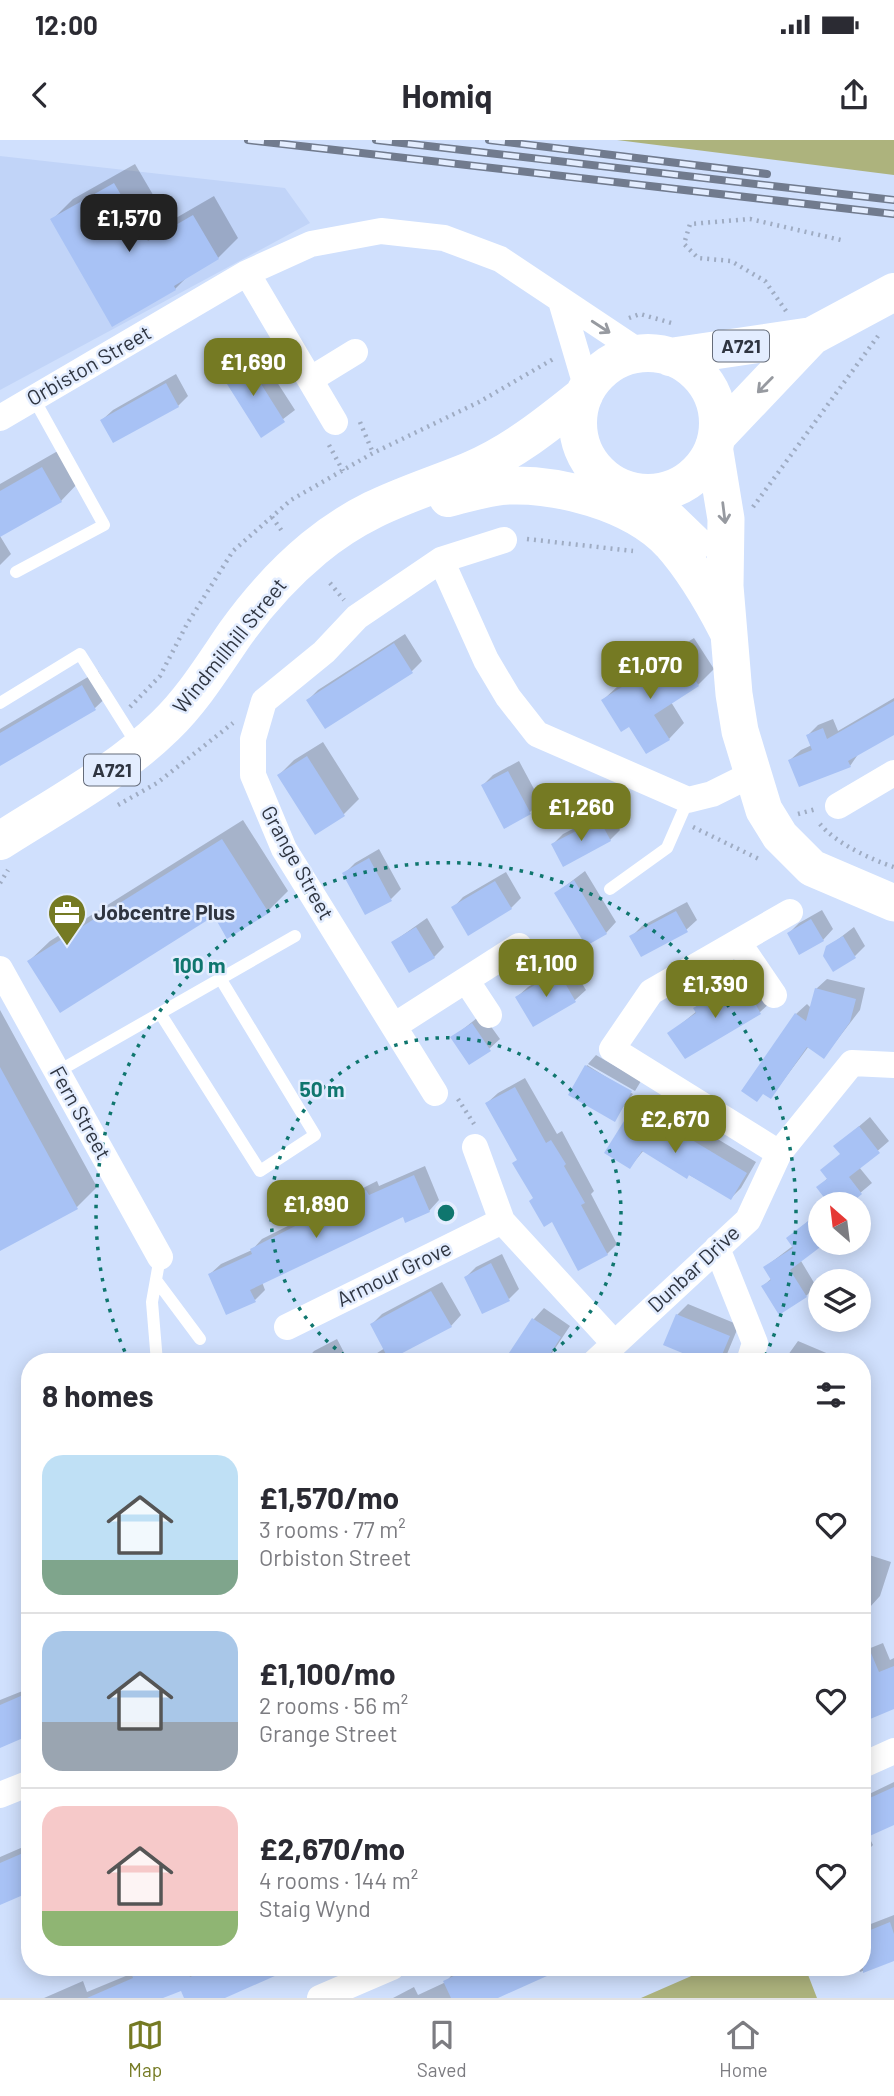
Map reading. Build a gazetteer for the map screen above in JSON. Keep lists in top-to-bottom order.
{
  "streets": {
    "main road": ["A721", "Windmillhill Street"],
    "street": [
      "Orbiston Street",
      "Grange Street",
      "Fern Street",
      "Dunbar Drive",
      "Armour Grove"
    ]
  },
  "crossings": [
    ["A721", "Orbiston Street"],
    ["A721", "Windmillhill Street"],
    ["Orbiston Street", "Windmillhill Street"]
  ],
  "places": {
    "office": ["Jobcentre Plus"]
  },
  "north": "top left",
  "page": {
    "status": "12:00",
    "header": "Homiq",
    "price": [
      "£1,570",
      "£1,690",
      "£1,070",
      "£1,260",
      "£1,100",
      "£1,390",
      "£2,670",
      "£1,890"
    ],
    "heading": "8 homes",
    "list": [
      {
        "name": "£1,570/mo",
        "note": "3 rooms · 77 m² · Orbiston Street"
      },
      {
        "name": "£1,100/mo",
        "note": "2 rooms · 56 m² · Grange Street"
      },
      {
        "name": "£2,670/mo",
        "note": "4 rooms · 144 m² · Staig Wynd"
      }
    ],
    "tabs": ["Map", "Saved", "Home"]
  },
  "rings": ["100 m", "50 m"]
}
